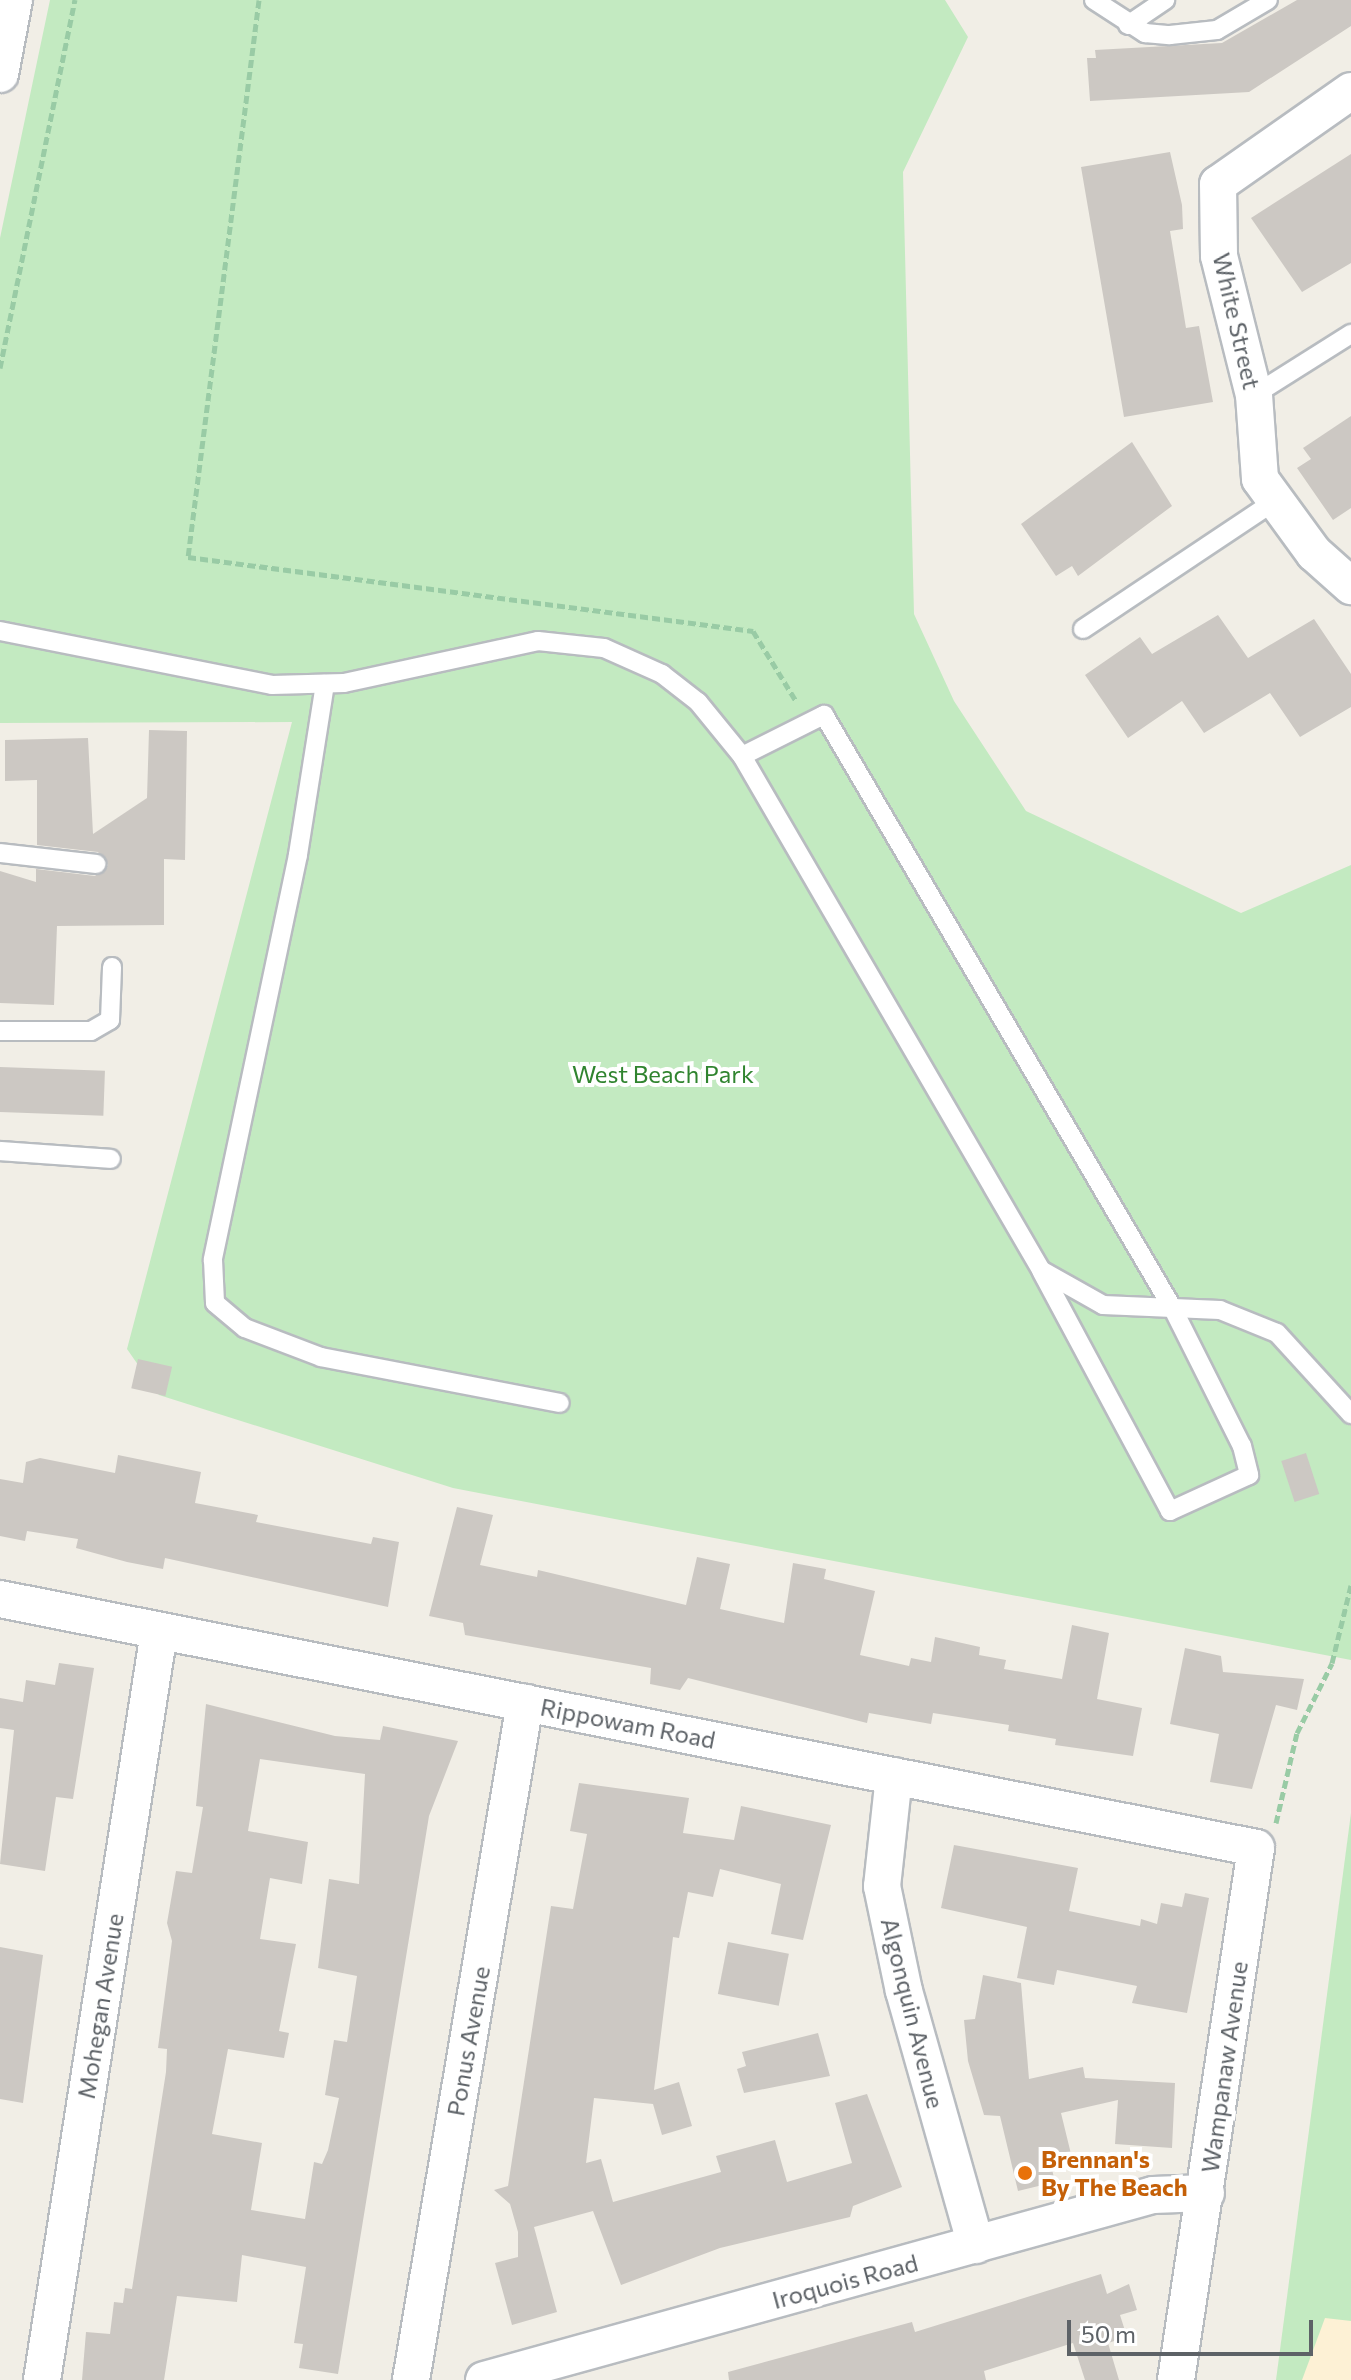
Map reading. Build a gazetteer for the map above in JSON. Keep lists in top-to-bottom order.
{
  "streets": {
    "street": [
      "White Street",
      "Rippowam Road",
      "Mohegan Avenue",
      "Algonquin Avenue",
      "Ponus Avenue",
      "Wampanaw Avenue",
      "Iroquois Road"
    ]
  },
  "crossings": [
    ["Rippowam Road", "Mohegan Avenue"],
    ["Rippowam Road", "Algonquin Avenue"],
    ["Rippowam Road", "Ponus Avenue"],
    ["Rippowam Road", "Wampanaw Avenue"],
    ["Algonquin Avenue", "Iroquois Road"],
    ["Wampanaw Avenue", "Iroquois Road"]
  ],
  "parks": ["West Beach Park"],
  "places": ["Brennan's By The Beach"],
  "scale_bar": "50 m"
}
